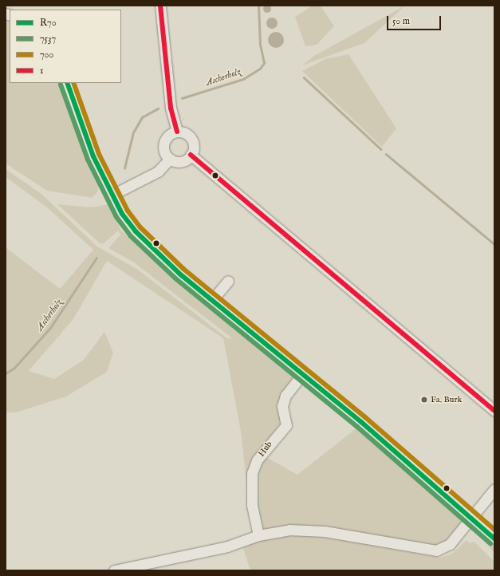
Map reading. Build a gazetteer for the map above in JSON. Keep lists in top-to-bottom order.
{
  "streets": {
    "street": ["Hub"]
  },
  "water": ["Ascherholz"],
  "places": ["Fa. Burk"],
  "lines": [
    "transit line 1",
    "transit line R70",
    "transit line 700",
    "transit line 7537"
  ],
  "legend": [
    "R70",
    "7537",
    "700",
    "1"
  ],
  "scale_bar": "50 m"
}
